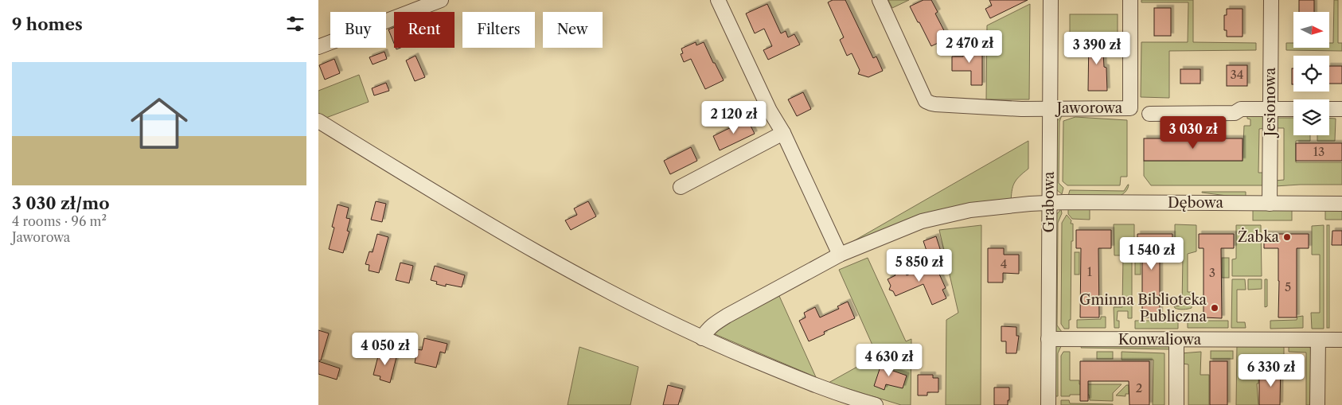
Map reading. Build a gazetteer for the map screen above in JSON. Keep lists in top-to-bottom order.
{
  "streets": {
    "street": [
      "Jesionowa",
      "Jaworowa",
      "Grabowa",
      "Dębowa",
      "Konwaliowa"
    ]
  },
  "crossings": [
    ["Jesionowa", "Dębowa"],
    ["Jaworowa", "Grabowa"],
    ["Grabowa", "Dębowa"],
    ["Grabowa", "Konwaliowa"]
  ],
  "places": ["Żabka", "Gminna Biblioteka Publiczna"],
  "house_numbers": [
    "34",
    "13",
    "4",
    "1",
    "3",
    "5",
    "2"
  ],
  "north": "right",
  "page": {
    "heading": "9 homes",
    "chip": [
      "Buy",
      "Rent",
      "Filters",
      "New"
    ],
    "price": [
      "2 470 zł",
      "3 390 zł",
      "2 120 zł",
      "3 030 zł",
      "1 540 zł",
      "5 850 zł",
      "4 050 zł",
      "4 630 zł",
      "6 330 zł"
    ],
    "list": [
      {
        "name": "3 030 zł/mo",
        "note": "4 rooms · 96 m² · Jaworowa"
      }
    ]
  }
}
